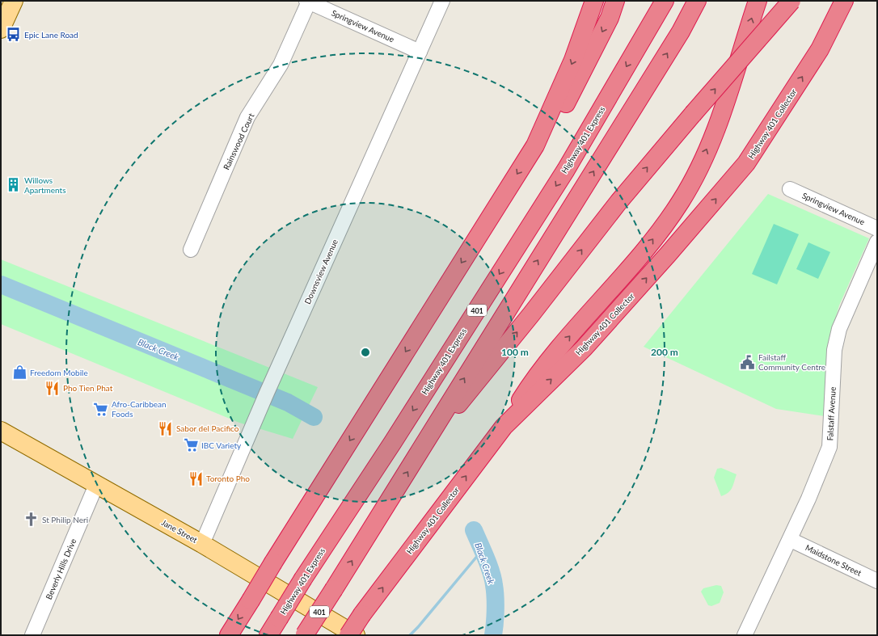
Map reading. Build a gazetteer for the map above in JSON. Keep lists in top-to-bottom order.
{
  "streets": {
    "highway": ["Highway 401 Collector", "Highway 401 Express", "401"],
    "main road": ["Jane Street"],
    "street": [
      "Springview Avenue",
      "Rainswood Court",
      "Downsview Avenue",
      "Falstaff Avenue",
      "Maidstone Street",
      "Beverly Hills Drive"
    ]
  },
  "crossings": [
    ["Springview Avenue", "Rainswood Court"],
    ["Springview Avenue", "Downsview Avenue"],
    ["Downsview Avenue", "Jane Street"],
    ["Falstaff Avenue", "Maidstone Street"],
    ["Jane Street", "Beverly Hills Drive"]
  ],
  "water": ["Black Creek"],
  "places": {
    "bus stop": ["Epic Lane Road"],
    "building": ["Willows Apartments"],
    "public building": ["Failstaff Community Centre"],
    "shop": ["Freedom Mobile"],
    "restaurant": ["Pho Tien Phat", "Sabor del Pacifico", "Toronto Pho"],
    "supermarket": ["Afro-Caribbean Foods", "IBC Variety"],
    "church": ["St Philip Neri"]
  },
  "rings": ["100 m", "200 m"]
}
